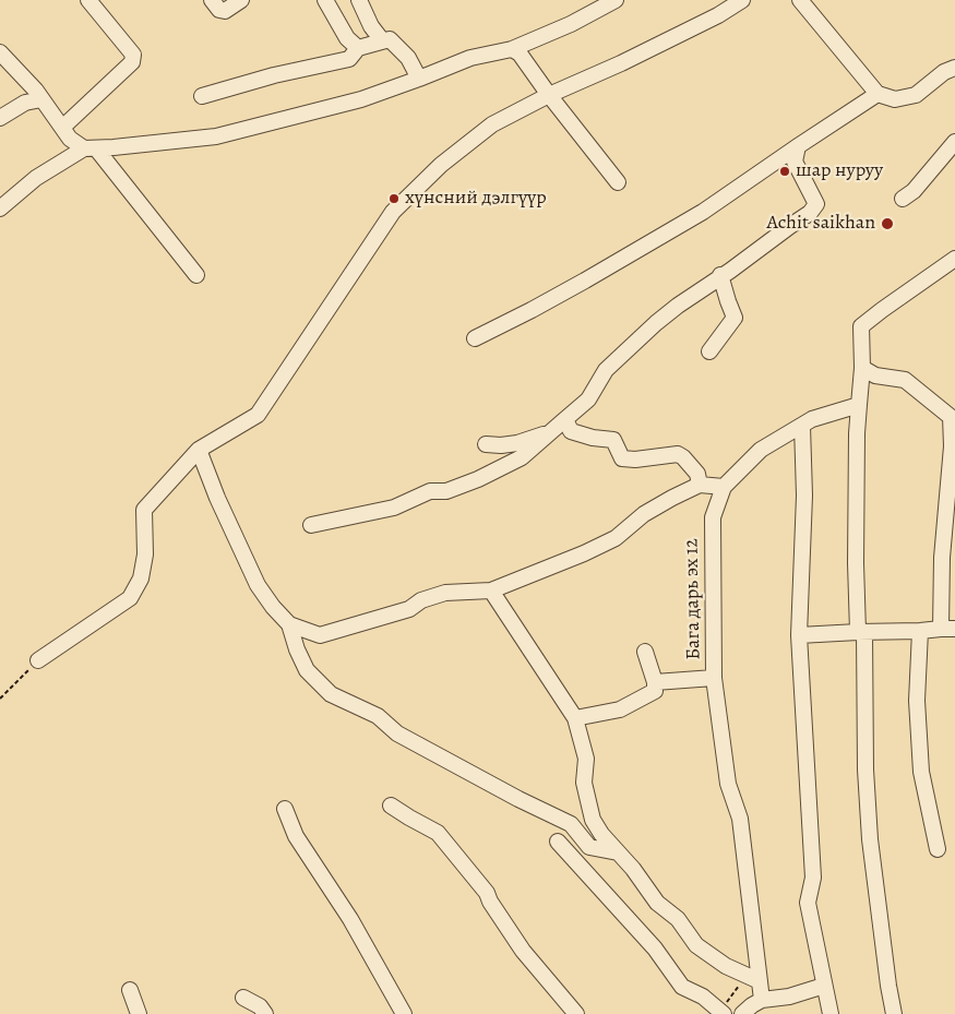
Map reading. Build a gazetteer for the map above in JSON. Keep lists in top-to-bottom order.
{
  "streets": {
    "street": ["Бага дарь эх 12"]
  },
  "places": ["шар нуруу", "хүнсний дэлгүүр", "Achit saikhan"]
}
